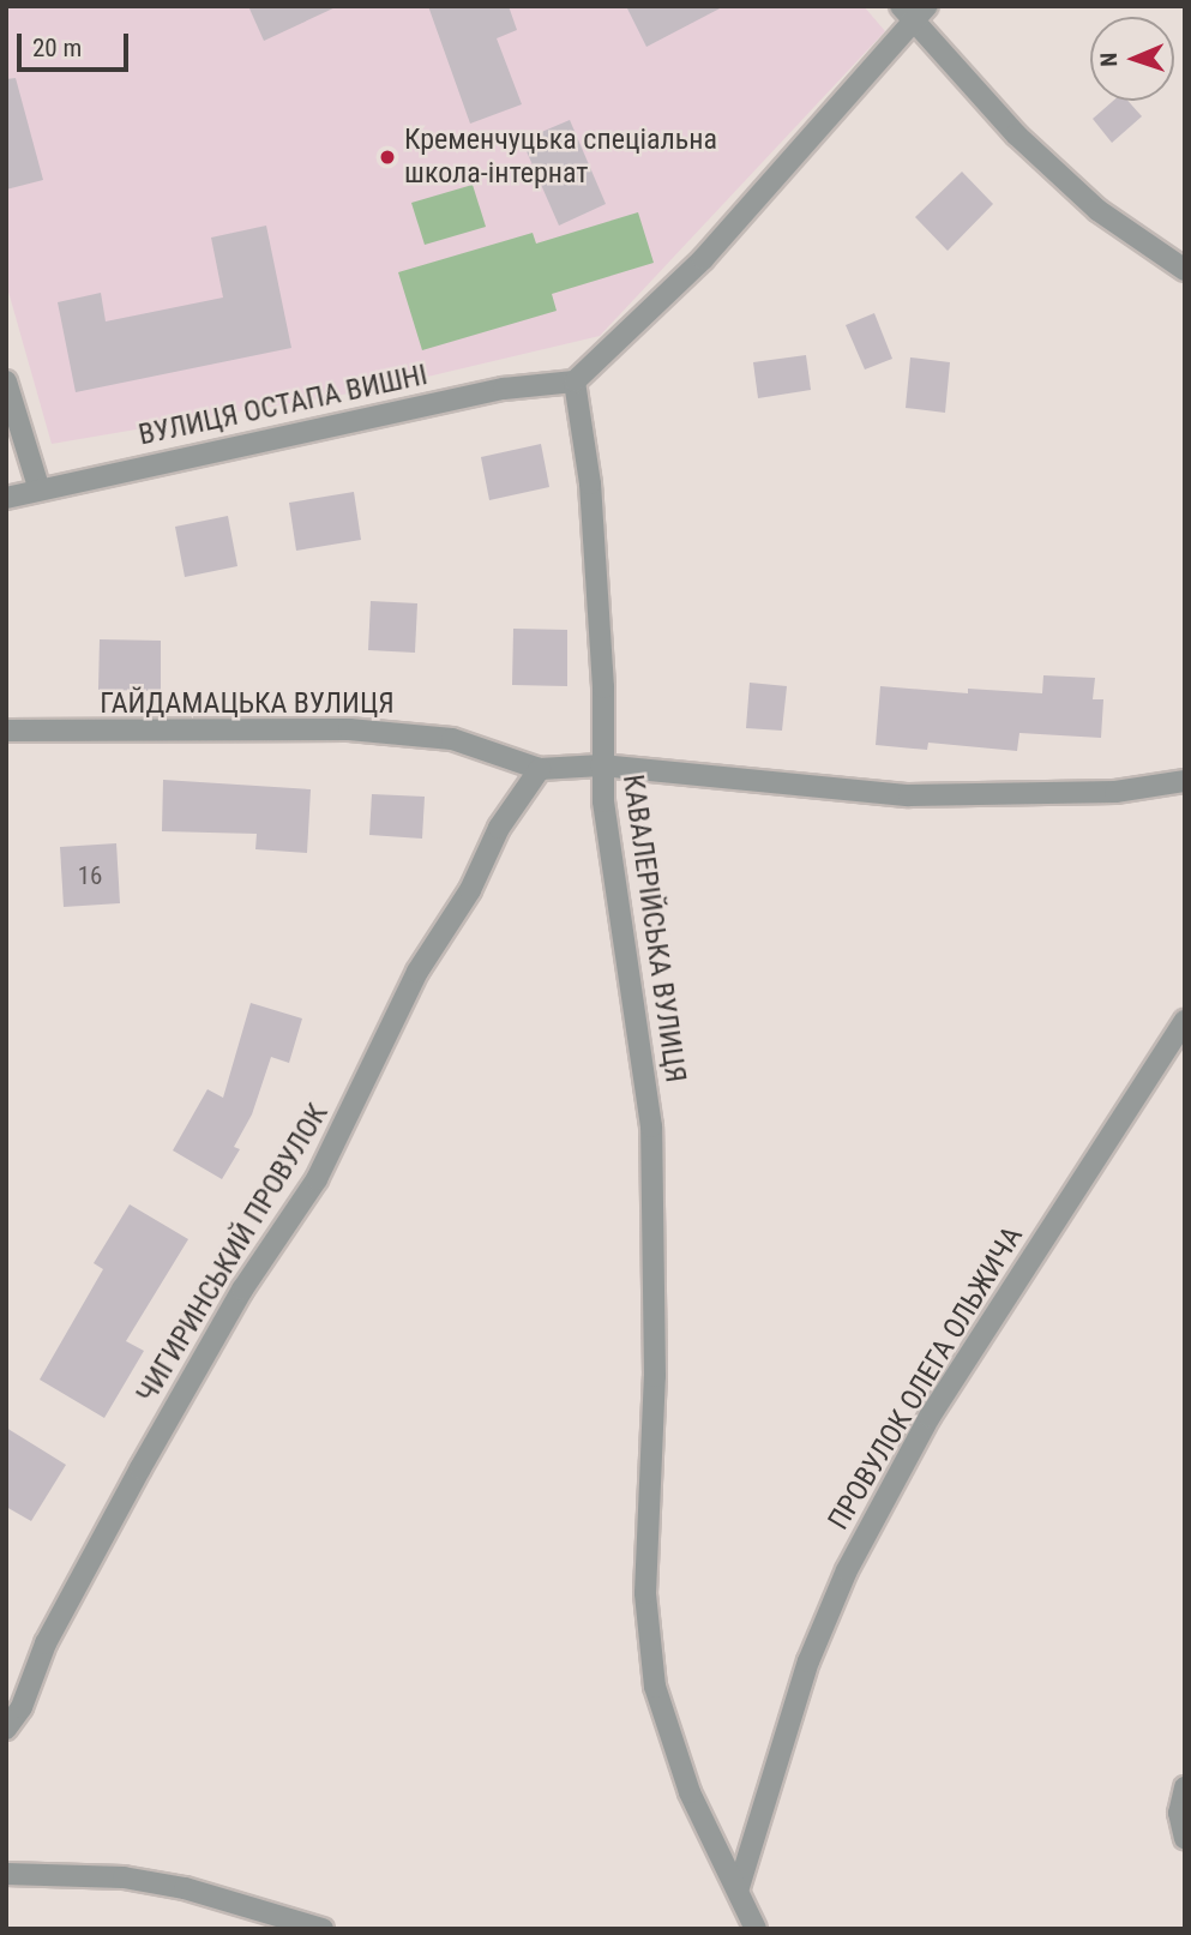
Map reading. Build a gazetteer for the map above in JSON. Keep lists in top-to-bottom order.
{
  "streets": {
    "street": [
      "ВУЛИЦЯ ОСТАПА ВИШНІ",
      "ГАЙДАМАЦЬКА ВУЛИЦЯ",
      "КАВАЛЕРІЙСЬКА ВУЛИЦЯ",
      "ЧИГИРИНСЬКИЙ ПРОВУЛОК",
      "ПРОВУЛОК ОЛЕГА ОЛЬЖИЧА"
    ]
  },
  "crossings": [
    ["ВУЛИЦЯ ОСТАПА ВИШНІ", "КАВАЛЕРІЙСЬКА ВУЛИЦЯ"],
    ["ГАЙДАМАЦЬКА ВУЛИЦЯ", "КАВАЛЕРІЙСЬКА ВУЛИЦЯ"],
    ["ГАЙДАМАЦЬКА ВУЛИЦЯ", "ЧИГИРИНСЬКИЙ ПРОВУЛОК"],
    ["КАВАЛЕРІЙСЬКА ВУЛИЦЯ", "ПРОВУЛОК ОЛЕГА ОЛЬЖИЧА"]
  ],
  "places": ["Кременчуцька спеціальна школа-інтернат"],
  "house_numbers": ["16"],
  "scale_bar": "20 m",
  "north": "left"
}
